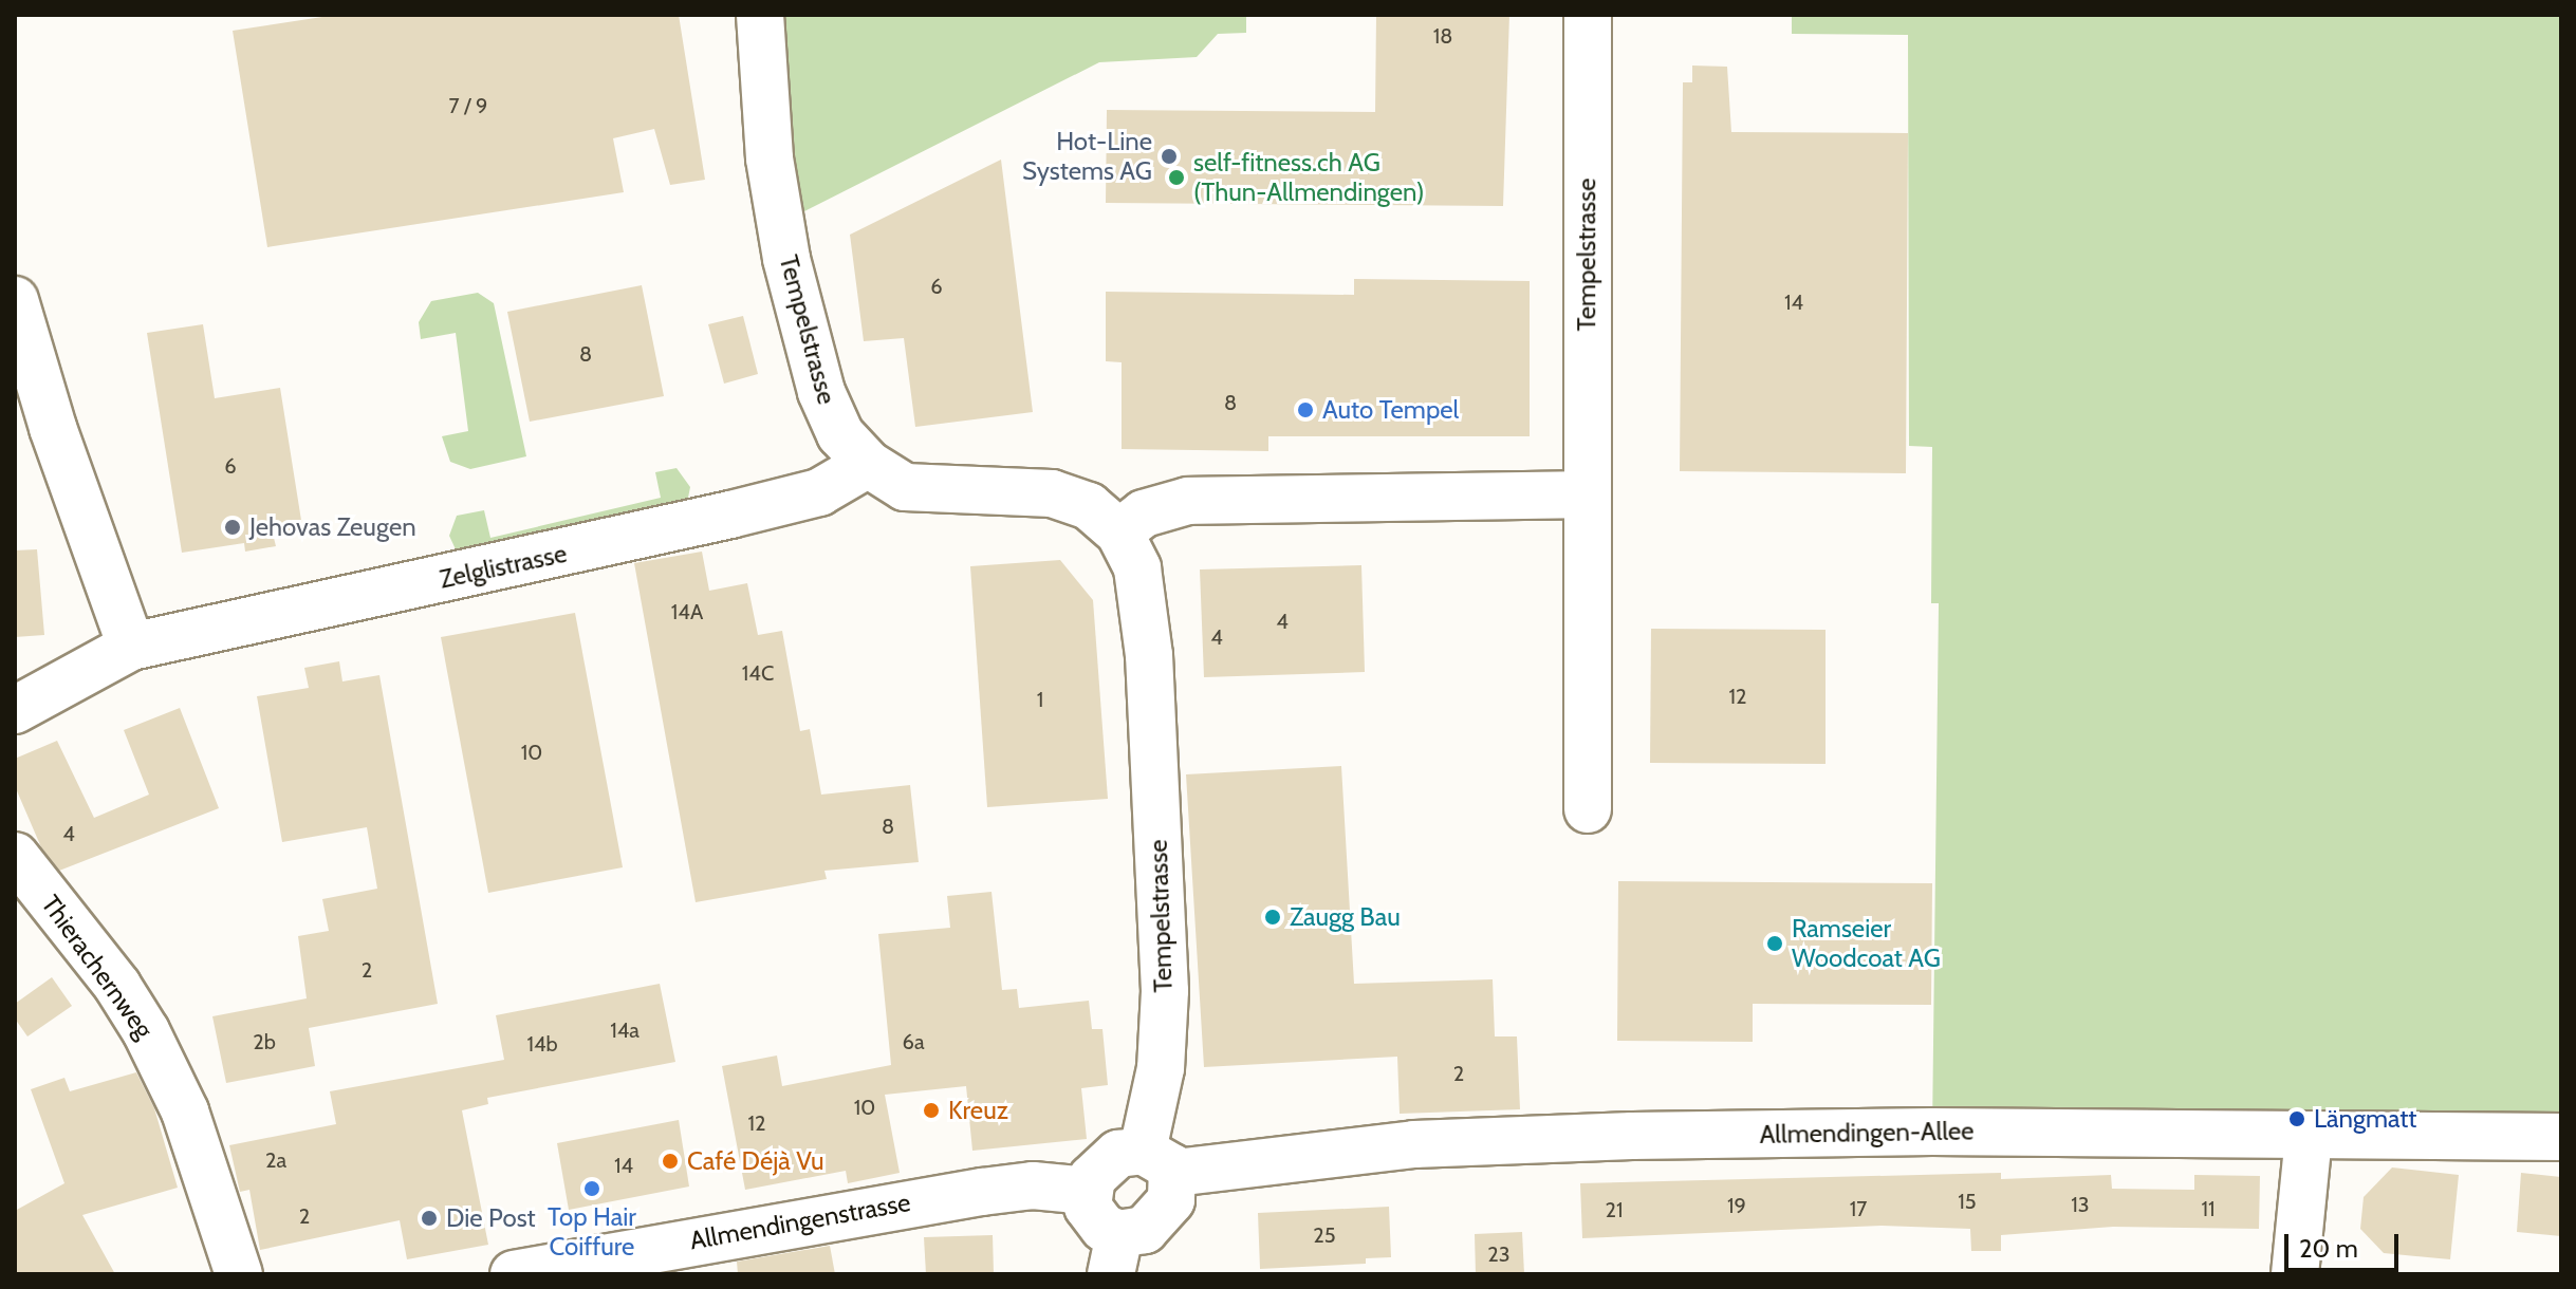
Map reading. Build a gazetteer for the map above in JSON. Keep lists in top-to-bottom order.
{
  "streets": {
    "street": [
      "Tempelstrasse",
      "Zelglistrasse",
      "Thierachernweg",
      "Allmendingen-Allee",
      "Allmendingenstrasse"
    ]
  },
  "crossings": [
    ["Tempelstrasse", "Zelglistrasse"],
    ["Tempelstrasse", "Allmendingen-Allee"],
    ["Tempelstrasse", "Allmendingenstrasse"],
    ["Allmendingen-Allee", "Allmendingenstrasse"]
  ],
  "places": [
    "Hot-Line Systems AG",
    "self-fitness.ch AG (Thun-Allmendingen)",
    "Auto Tempel",
    "Jehovas Zeugen",
    "Zaugg Bau",
    "Ramseier Woodcoat AG",
    "Kreuz",
    "Längmatt",
    "Café Déjà Vu",
    "Top Hair Coiffure",
    "Die Post"
  ],
  "house_numbers": [
    "18",
    "7 / 9",
    "6",
    "14",
    "8",
    "8",
    "6",
    "14A",
    "4",
    "4",
    "14C",
    "12",
    "1",
    "10",
    "8",
    "4",
    "2",
    "14a",
    "2b",
    "6a",
    "14b",
    "2",
    "10",
    "12",
    "2a",
    "14",
    "15",
    "13",
    "19",
    "17",
    "11",
    "21",
    "2",
    "25",
    "23"
  ],
  "scale_bar": "20 m"
}
